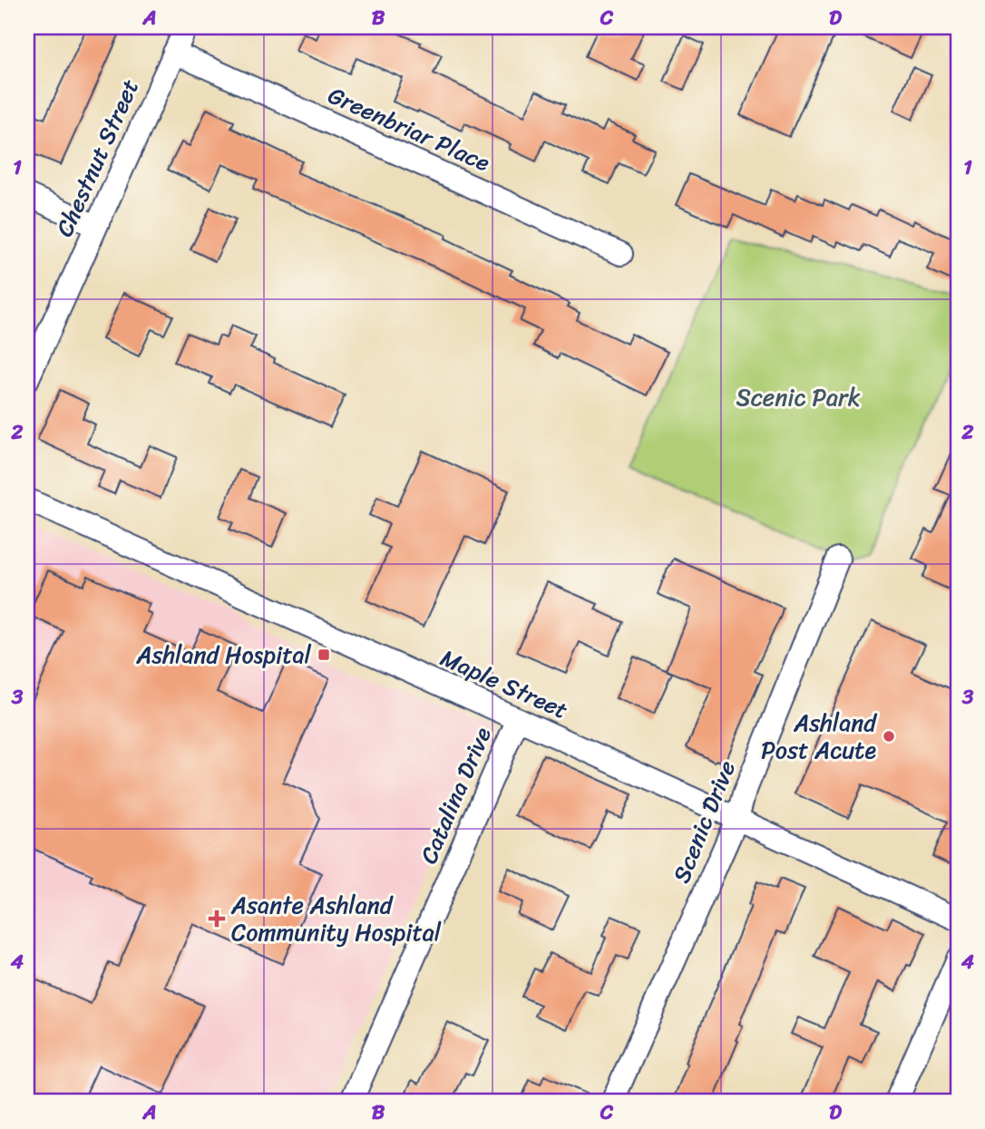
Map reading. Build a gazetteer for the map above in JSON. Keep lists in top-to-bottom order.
{
  "streets": {
    "street": [
      "Greenbriar Place",
      "Chestnut Street",
      "Maple Street",
      "Catalina Drive",
      "Scenic Drive"
    ]
  },
  "crossings": [
    ["Greenbriar Place", "Chestnut Street"],
    ["Maple Street", "Catalina Drive"],
    ["Maple Street", "Scenic Drive"]
  ],
  "parks": ["Scenic Park"],
  "places": {
    "transit": ["Ashland Hospital"],
    "other": ["Ashland Post Acute"],
    "health": ["Asante Ashland Community Hospital"]
  },
  "grid": {
    "columns": [
      "A",
      "B",
      "C",
      "D"
    ],
    "rows": [
      "1",
      "2",
      "3",
      "4"
    ]
  }
}
